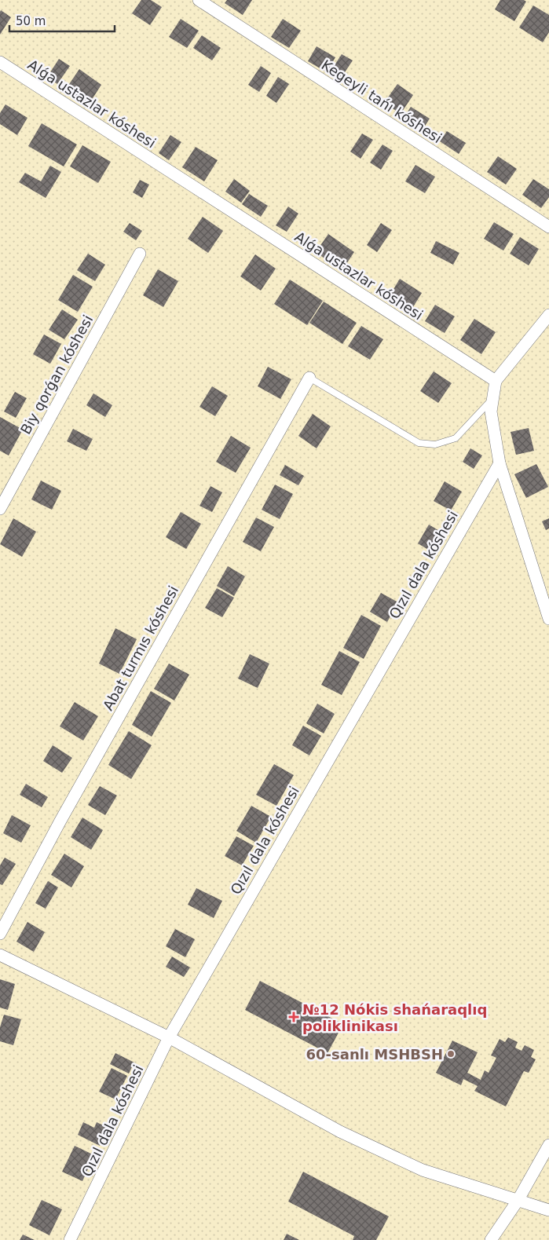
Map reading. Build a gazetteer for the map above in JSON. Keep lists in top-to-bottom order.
{
  "streets": {
    "street": [
      "Kegeyli tańı kóshesi",
      "Alǵa ustazlar kóshesi",
      "Biy qorǵan kóshesi",
      "Qızıl dala kóshesi",
      "Abat turmıs kóshesi"
    ]
  },
  "places": {
    "health": ["№12 Nókis shańaraqlıq poliklinikası"],
    "other": ["60-sanlı MSHBSH"]
  },
  "scale_bar": "50 m"
}
